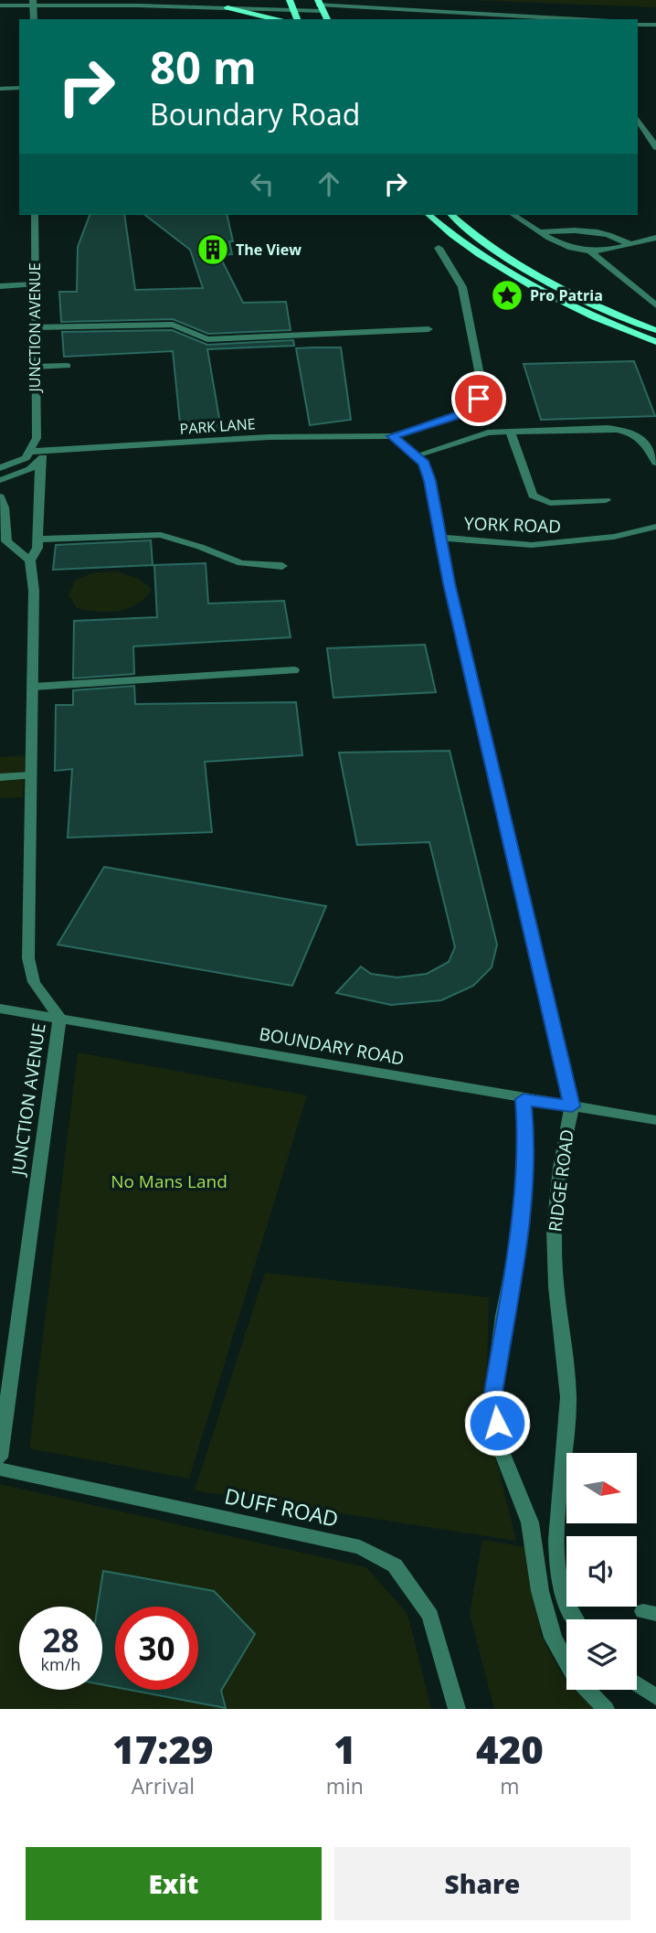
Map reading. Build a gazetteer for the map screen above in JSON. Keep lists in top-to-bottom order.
{
  "streets": {
    "street": [
      "JUNCTION AVENUE",
      "PARK LANE",
      "YORK ROAD",
      "BOUNDARY ROAD",
      "RIDGE ROAD",
      "DUFF ROAD"
    ]
  },
  "crossings": [
    ["JUNCTION AVENUE", "BOUNDARY ROAD"],
    ["PARK LANE", "RIDGE ROAD"],
    ["YORK ROAD", "RIDGE ROAD"],
    ["BOUNDARY ROAD", "RIDGE ROAD"]
  ],
  "parks": ["No Mans Land"],
  "places": {
    "building": ["The View"],
    "place": ["Pro Patria"]
  },
  "north": "right",
  "page": {
    "turn": ["80 m", "Boundary Road"],
    "speed": "28 km/h",
    "limit": "30",
    "eta": [
      "17:29",
      "Arrival",
      "1",
      "min",
      "420",
      "m"
    ],
    "buttons": ["Exit", "Share"]
  }
}
